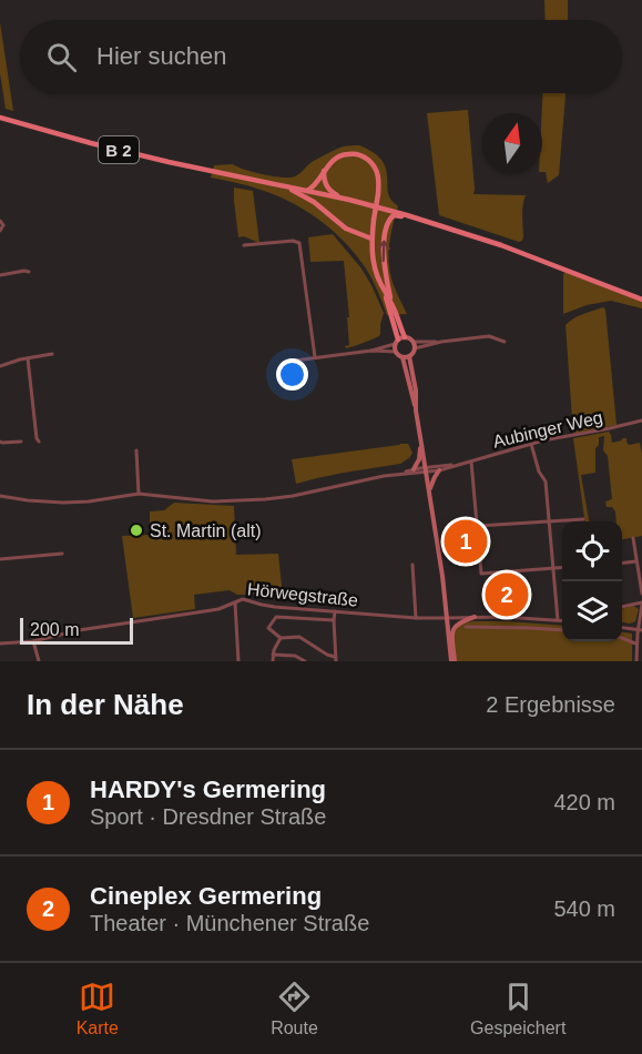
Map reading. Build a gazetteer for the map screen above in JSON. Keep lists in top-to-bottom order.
{
  "streets": {
    "main road": ["B 2"],
    "street": ["Aubinger Weg", "Hörwegstraße"]
  },
  "places": ["St. Martin (alt)"],
  "scale_bar": "200 m",
  "north": "top",
  "page": {
    "search": "Hier suchen",
    "pins": ["1", "2"],
    "scale": "200 m",
    "heading": ["In der Nähe", "2 Ergebnisse"],
    "list": [
      {
        "mark": "1",
        "name": "HARDY's Germering",
        "note": "Sport · Dresdner Straße",
        "value": "420 m"
      },
      {
        "mark": "2",
        "name": "Cineplex Germering",
        "note": "Theater · Münchener Straße",
        "value": "540 m"
      }
    ],
    "nav": ["Karte", "Route", "Gespeichert"]
  }
}
